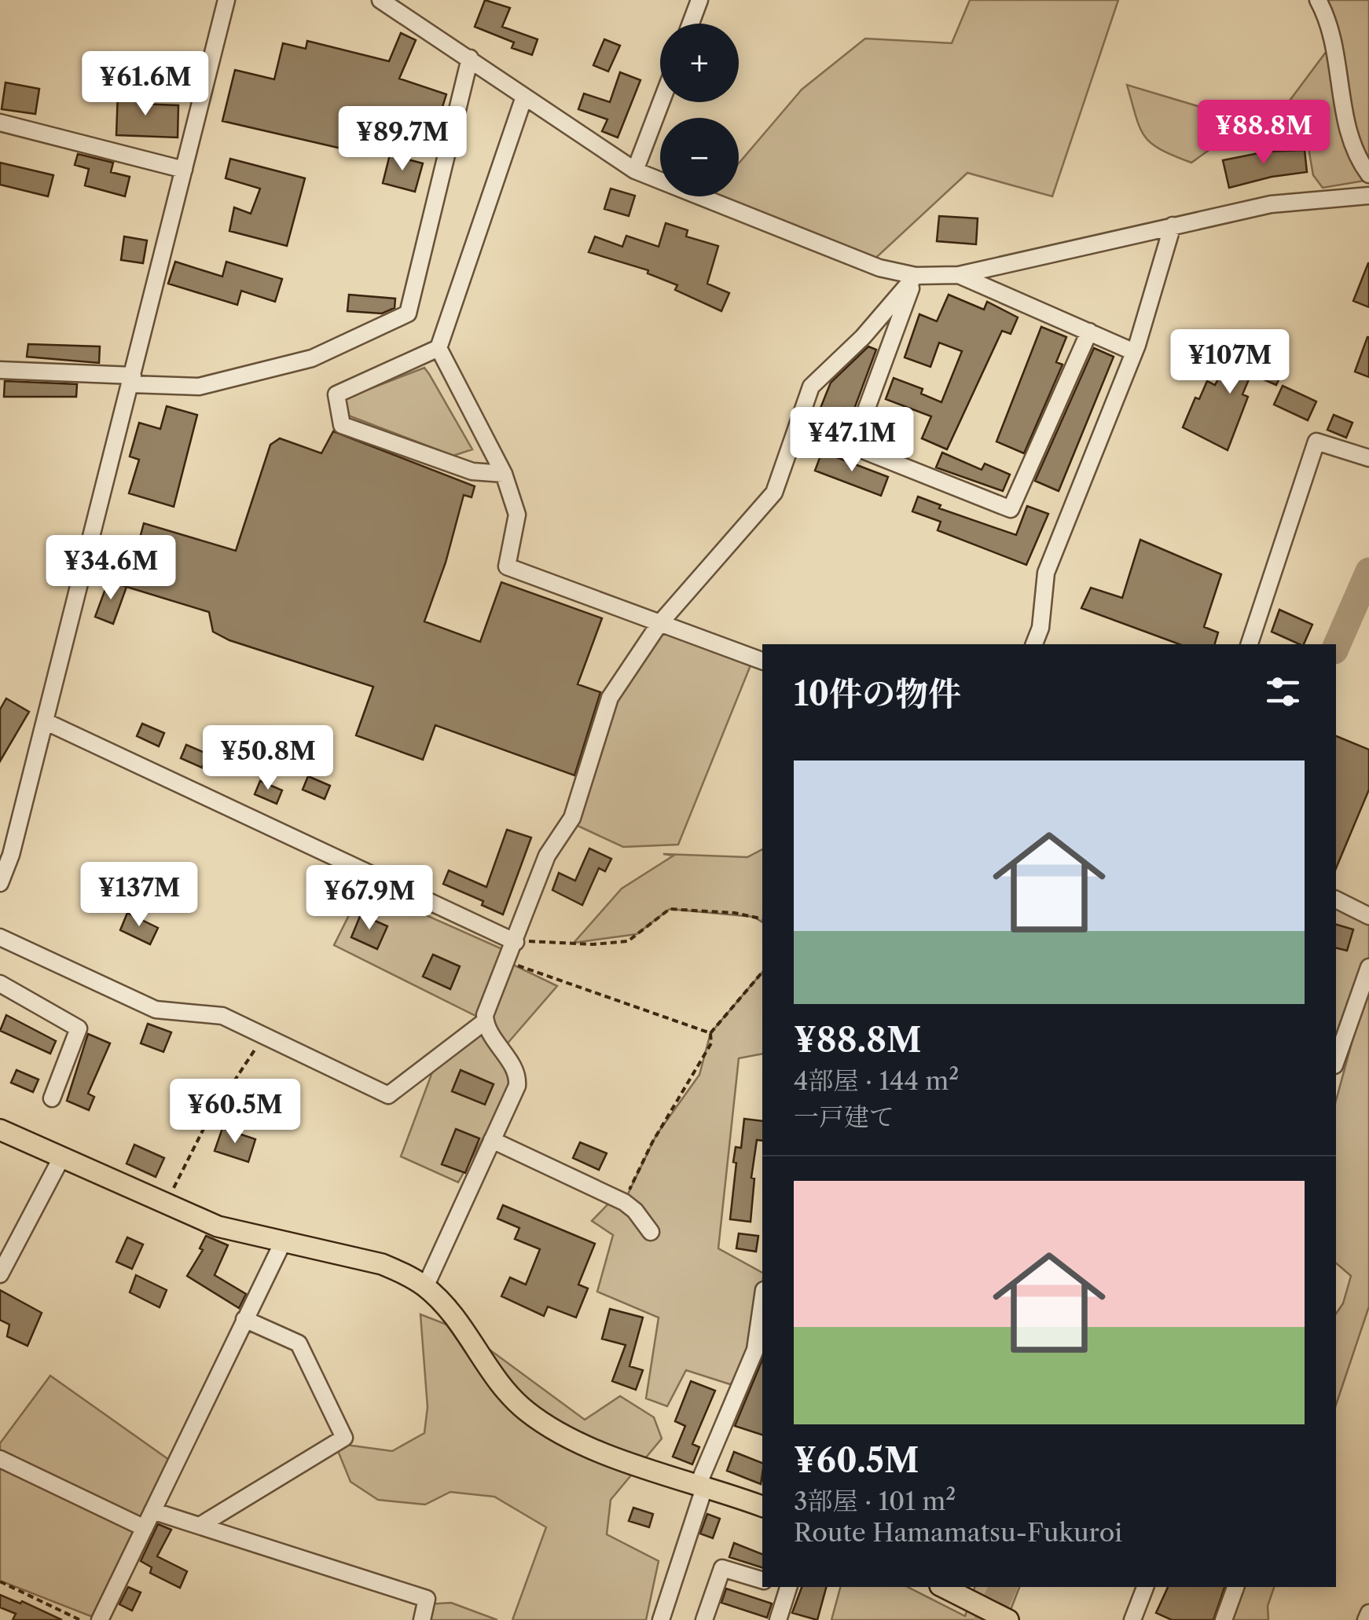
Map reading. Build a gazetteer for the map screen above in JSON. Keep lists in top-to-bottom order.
{
  "page": {
    "map_buttons": ["+", "−"],
    "price": [
      "¥61.6M",
      "¥88.8M",
      "¥89.7M",
      "¥107M",
      "¥47.1M",
      "¥34.6M",
      "¥50.8M",
      "¥137M",
      "¥67.9M",
      "¥60.5M"
    ],
    "heading": "10件の物件",
    "list": [
      {
        "name": "¥88.8M",
        "note": "4部屋 · 144 m² · 一戸建て"
      },
      {
        "name": "¥60.5M",
        "note": "3部屋 · 101 m² · Route Hamamatsu-Fukuroi"
      }
    ]
  }
}
